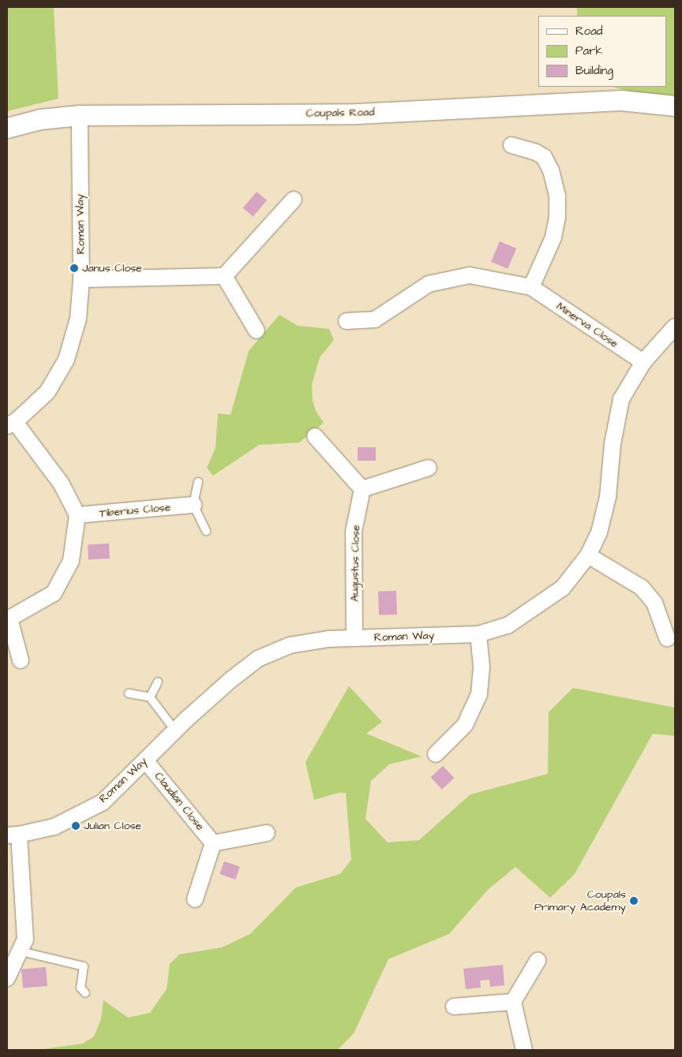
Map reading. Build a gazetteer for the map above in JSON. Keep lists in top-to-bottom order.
{
  "streets": {
    "street": [
      "Coupals Road",
      "Roman Way",
      "Minerva Close",
      "Tiberius Close",
      "Augustus Close",
      "Claudian Close"
    ]
  },
  "crossings": [
    ["Coupals Road", "Roman Way"],
    ["Roman Way", "Minerva Close"],
    ["Roman Way", "Augustus Close"],
    ["Roman Way", "Claudian Close"]
  ],
  "places": ["Janus Close", "Julian Close", "Coupals Primary Academy"],
  "legend": ["Road", "Park", "Building"]
}
